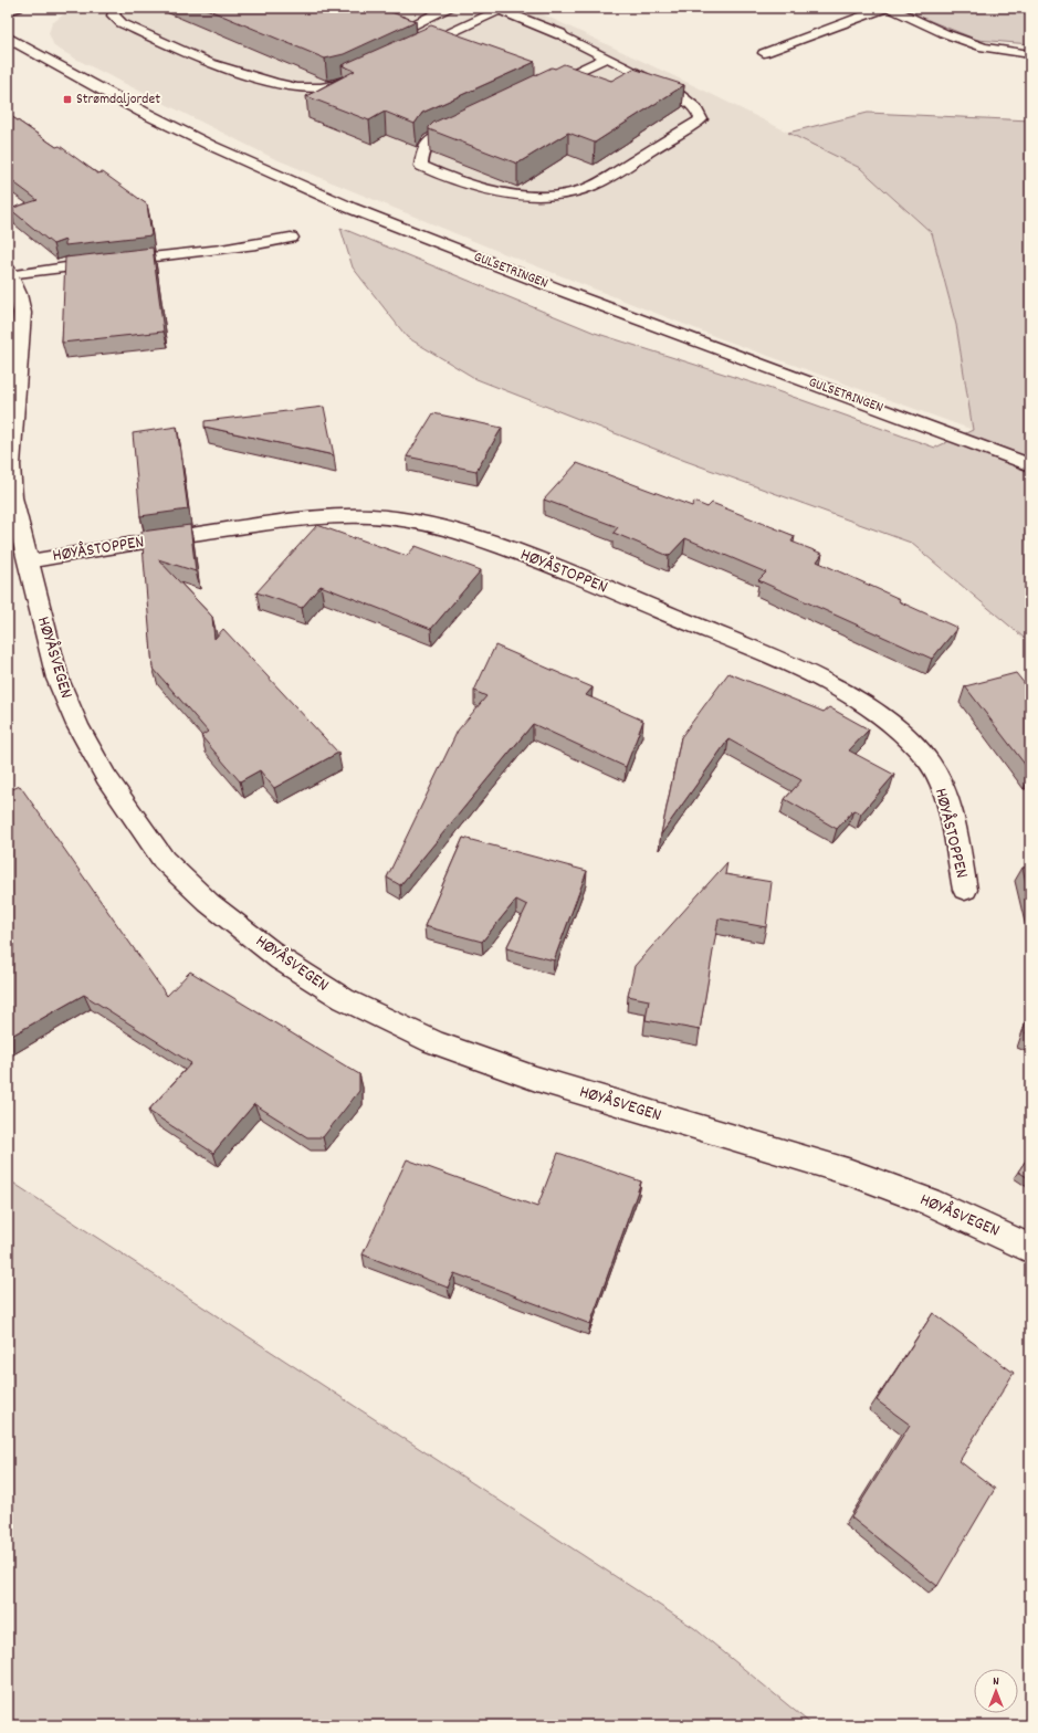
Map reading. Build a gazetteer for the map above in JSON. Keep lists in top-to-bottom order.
{
  "streets": {
    "street": ["GULSETRINGEN", "HØYÅSTOPPEN", "HØYÅSVEGEN"]
  },
  "crossings": [
    ["HØYÅSTOPPEN", "HØYÅSVEGEN"]
  ],
  "places": {
    "transit": ["Strømdaljordet"]
  },
  "north": "top"
}
